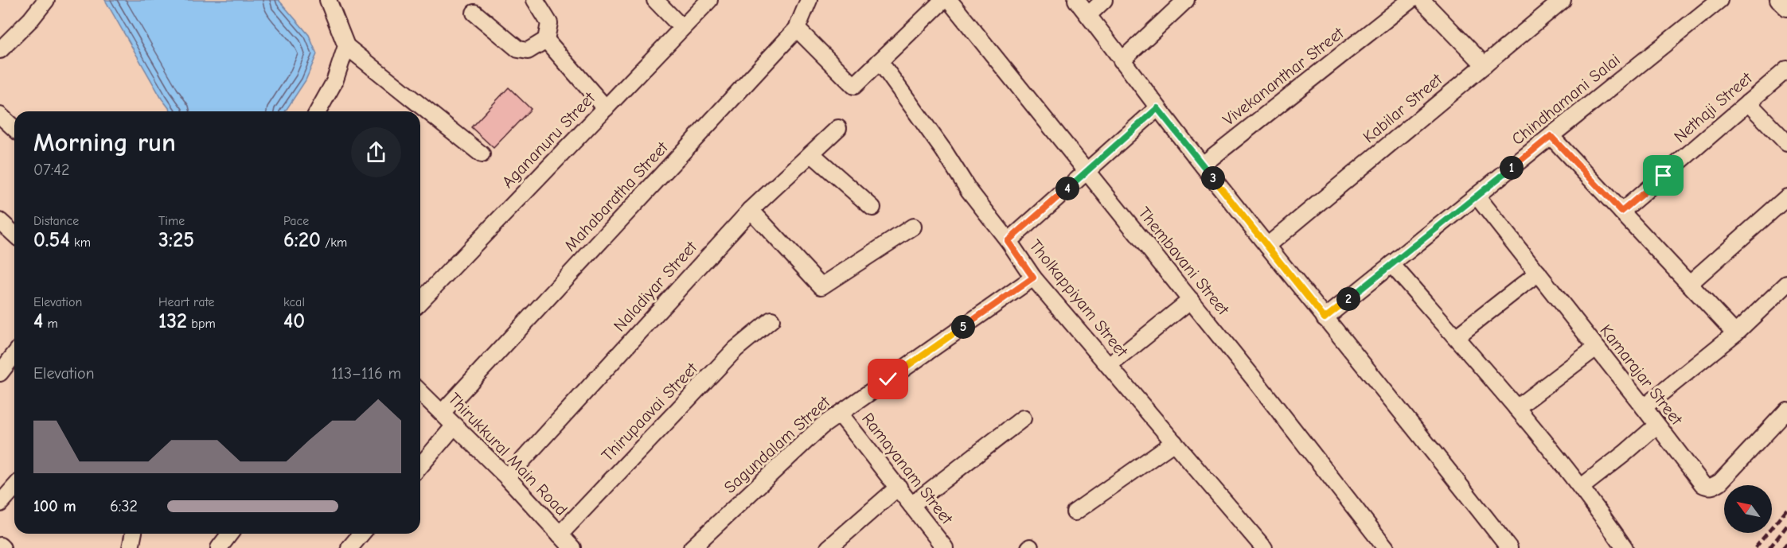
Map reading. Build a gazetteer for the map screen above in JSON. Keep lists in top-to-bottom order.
{
  "streets": {
    "street": [
      "Vivekananthar Street",
      "Chindhamani Salai",
      "Nethaji Street",
      "Kabilar Street",
      "Agananuru Street",
      "Mahabaratha Street",
      "Thembavani Street",
      "Naladiyar Street",
      "Tholkappiyam Street",
      "Kamarajar Street",
      "Thirupaavai Street",
      "Sagundalam Street",
      "Thirukkural Main Road",
      "Ramayanam Street"
    ]
  },
  "crossings": [
    ["Chindhamani Salai", "Kamarajar Street"],
    ["Mahabaratha Street", "Thirukkural Main Road"],
    ["Naladiyar Street", "Thirukkural Main Road"],
    ["Tholkappiyam Street", "Sagundalam Street"],
    ["Thirupaavai Street", "Thirukkural Main Road"],
    ["Sagundalam Street", "Ramayanam Street"]
  ],
  "north": "top left",
  "page": {
    "heading": ["Morning run", "07:42"],
    "pins": [
      "1",
      "3",
      "4",
      "2",
      "5"
    ],
    "stats": [
      ["Distance", "0.54 km"],
      ["Time", "3:25"],
      ["Pace", "6:20 /km"],
      ["Elevation", "4 m"],
      ["Heart rate", "132 bpm"],
      ["kcal", "40"]
    ],
    "chart": ["Elevation", "113–116 m"],
    "list": [
      {
        "name": "100 m",
        "note": "6:32"
      }
    ]
  }
}
